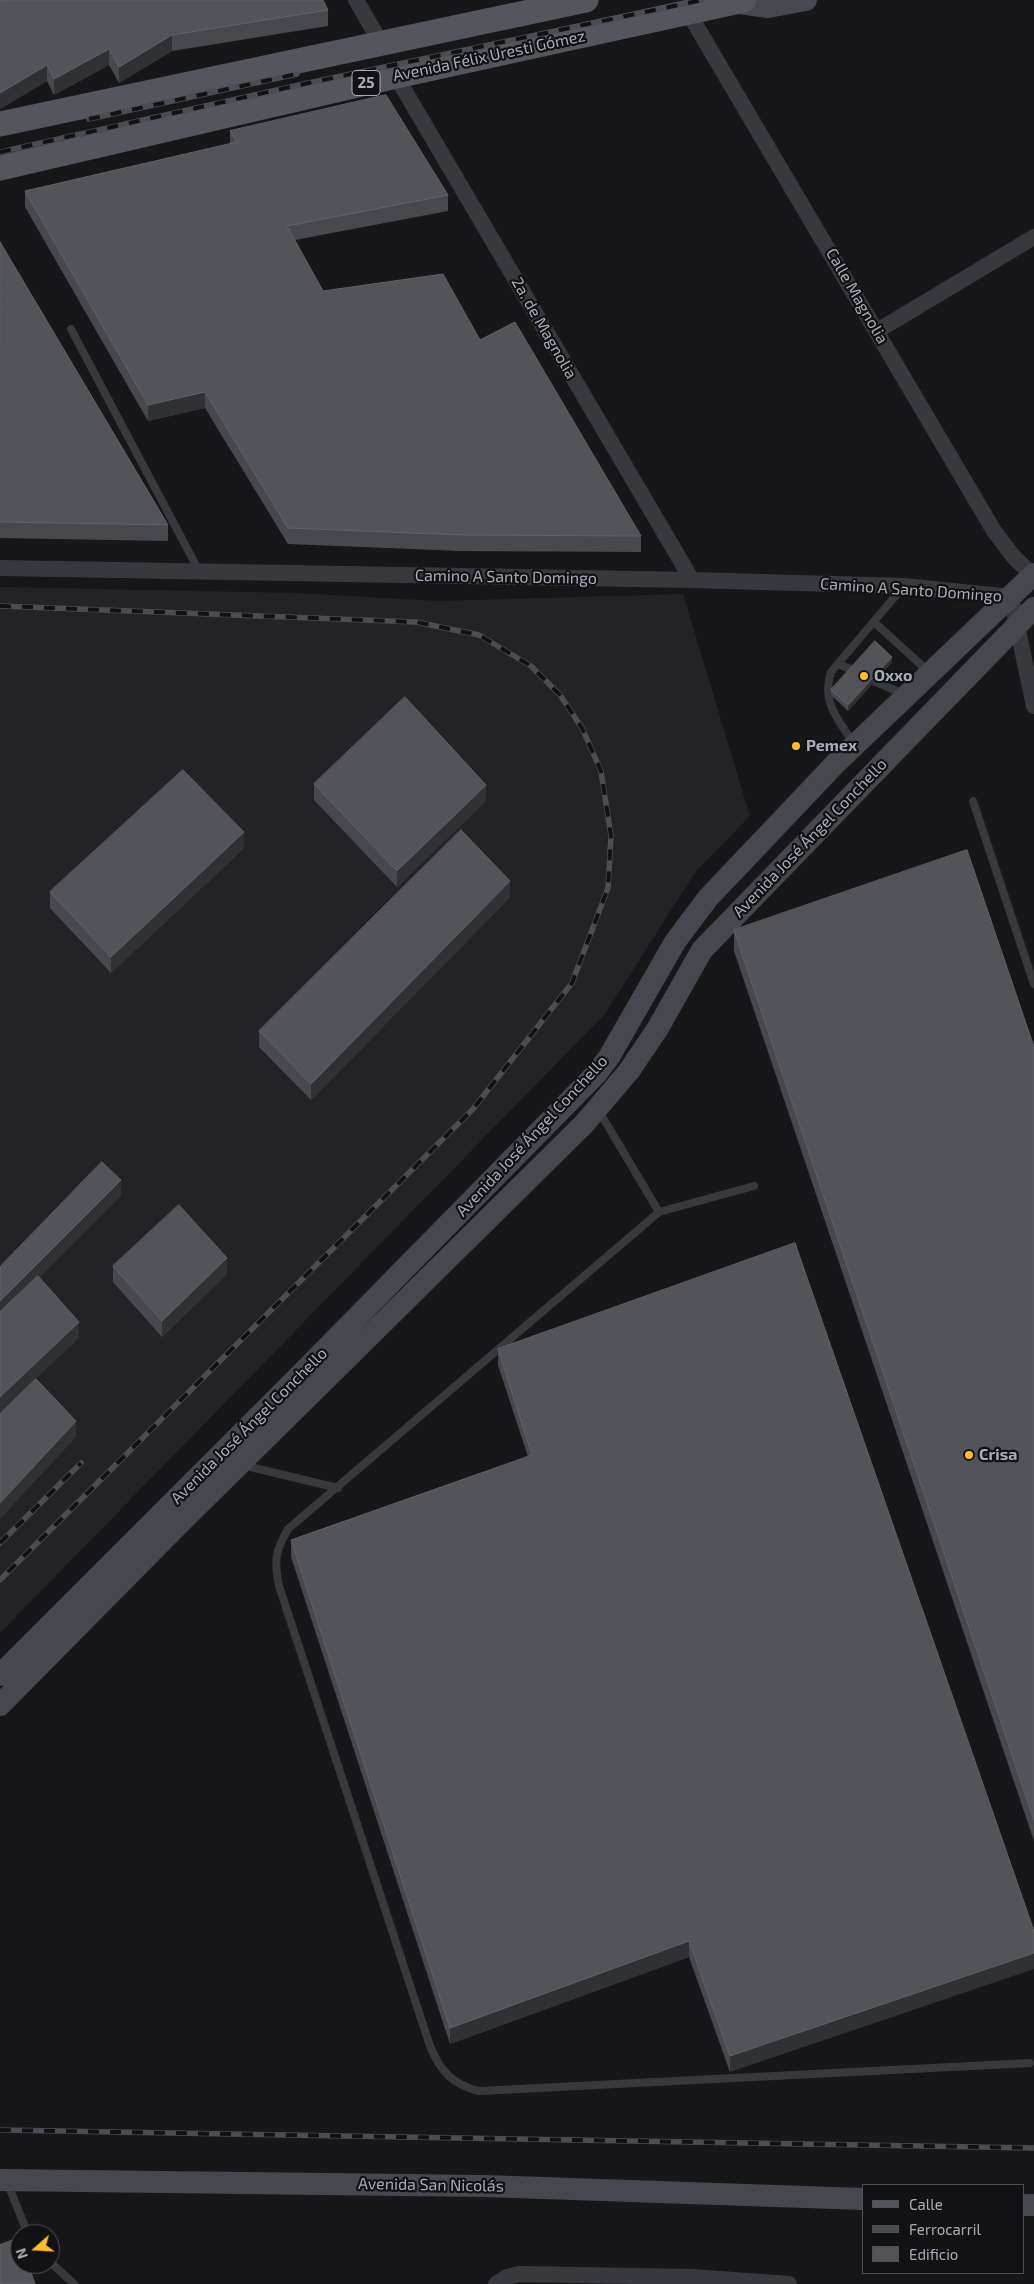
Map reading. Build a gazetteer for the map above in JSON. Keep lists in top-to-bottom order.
{
  "streets": {
    "main road": [
      "Avenida Félix Uresti Gómez",
      "25",
      "Avenida José Ángel Conchello",
      "Avenida San Nicolás"
    ],
    "street": ["Calle Magnolia", "2a. de Magnolia", "Camino A Santo Domingo"]
  },
  "crossings": [
    ["Avenida Félix Uresti Gómez", "25"],
    ["Avenida Félix Uresti Gómez", "Calle Magnolia"],
    ["Avenida Félix Uresti Gómez", "2a. de Magnolia"],
    ["2a. de Magnolia", "Camino A Santo Domingo"],
    ["Camino A Santo Domingo", "Avenida José Ángel Conchello"]
  ],
  "places": ["Oxxo", "Pemex", "Crisa"],
  "legend": ["Calle", "Ferrocarril", "Edificio"],
  "north": "left"
}
